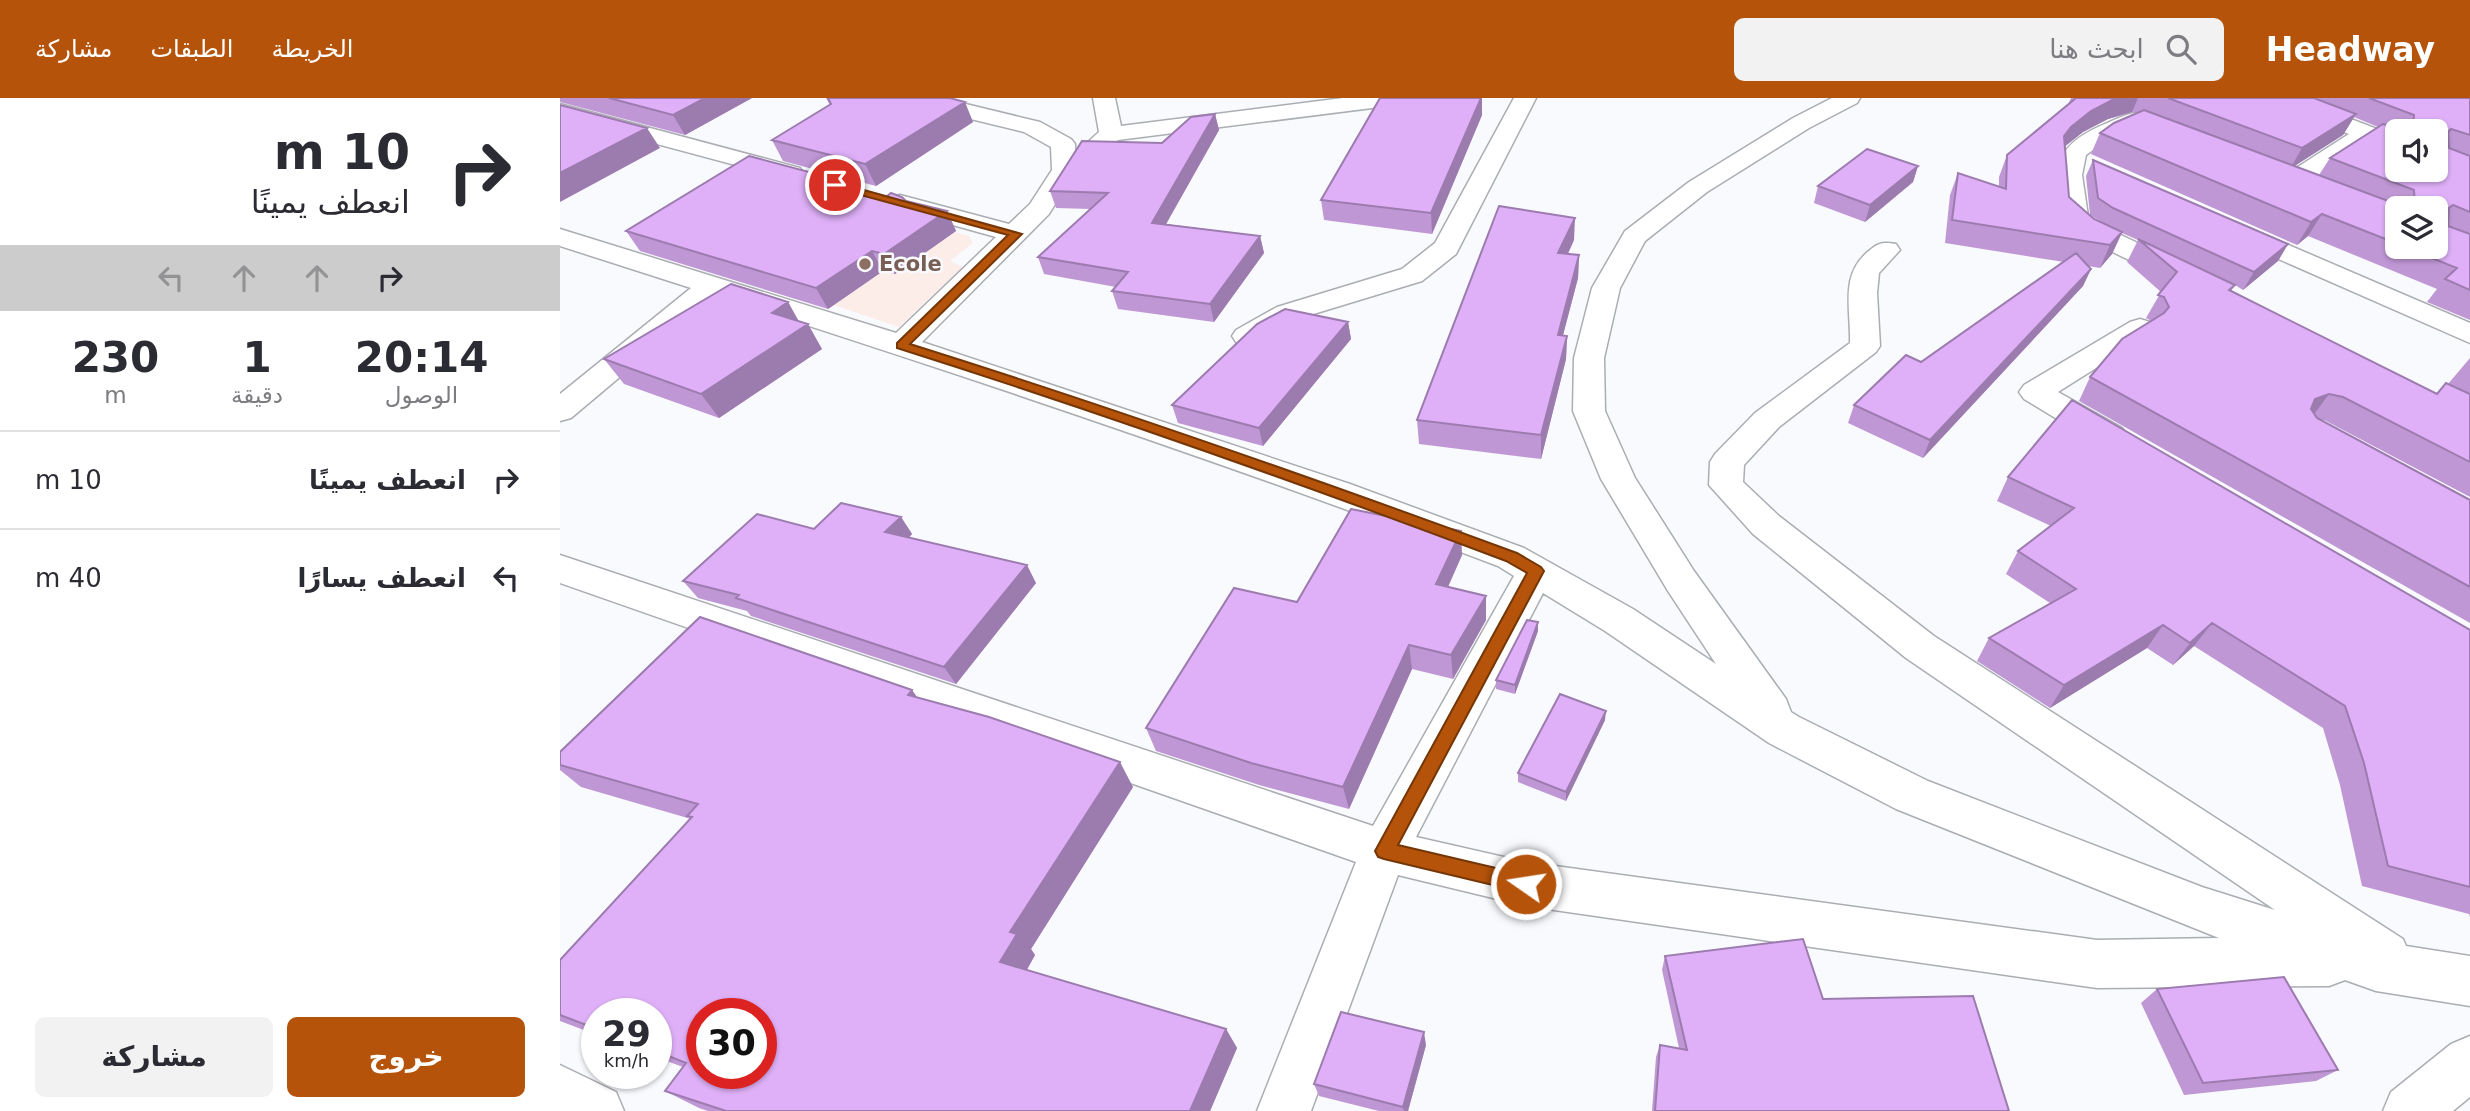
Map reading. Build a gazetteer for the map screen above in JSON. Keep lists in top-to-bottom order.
{
  "places": ["Ecole"],
  "page": {
    "header": "Headway",
    "search": "ابحث هنا",
    "nav": ["الخريطة", "الطبقات", "مشاركة"],
    "turn": ["10 m", "انعطف يمينًا"],
    "eta": [
      "20:14",
      "الوصول",
      "1",
      "دقيقة",
      "230",
      "m"
    ],
    "list": [
      {
        "name": "انعطف يمينًا",
        "value": "10 m"
      },
      {
        "name": "انعطف يسارًا",
        "value": "40 m"
      }
    ],
    "speed": "29 km/h",
    "limit": "30",
    "buttons": ["خروج", "مشاركة"]
  }
}
